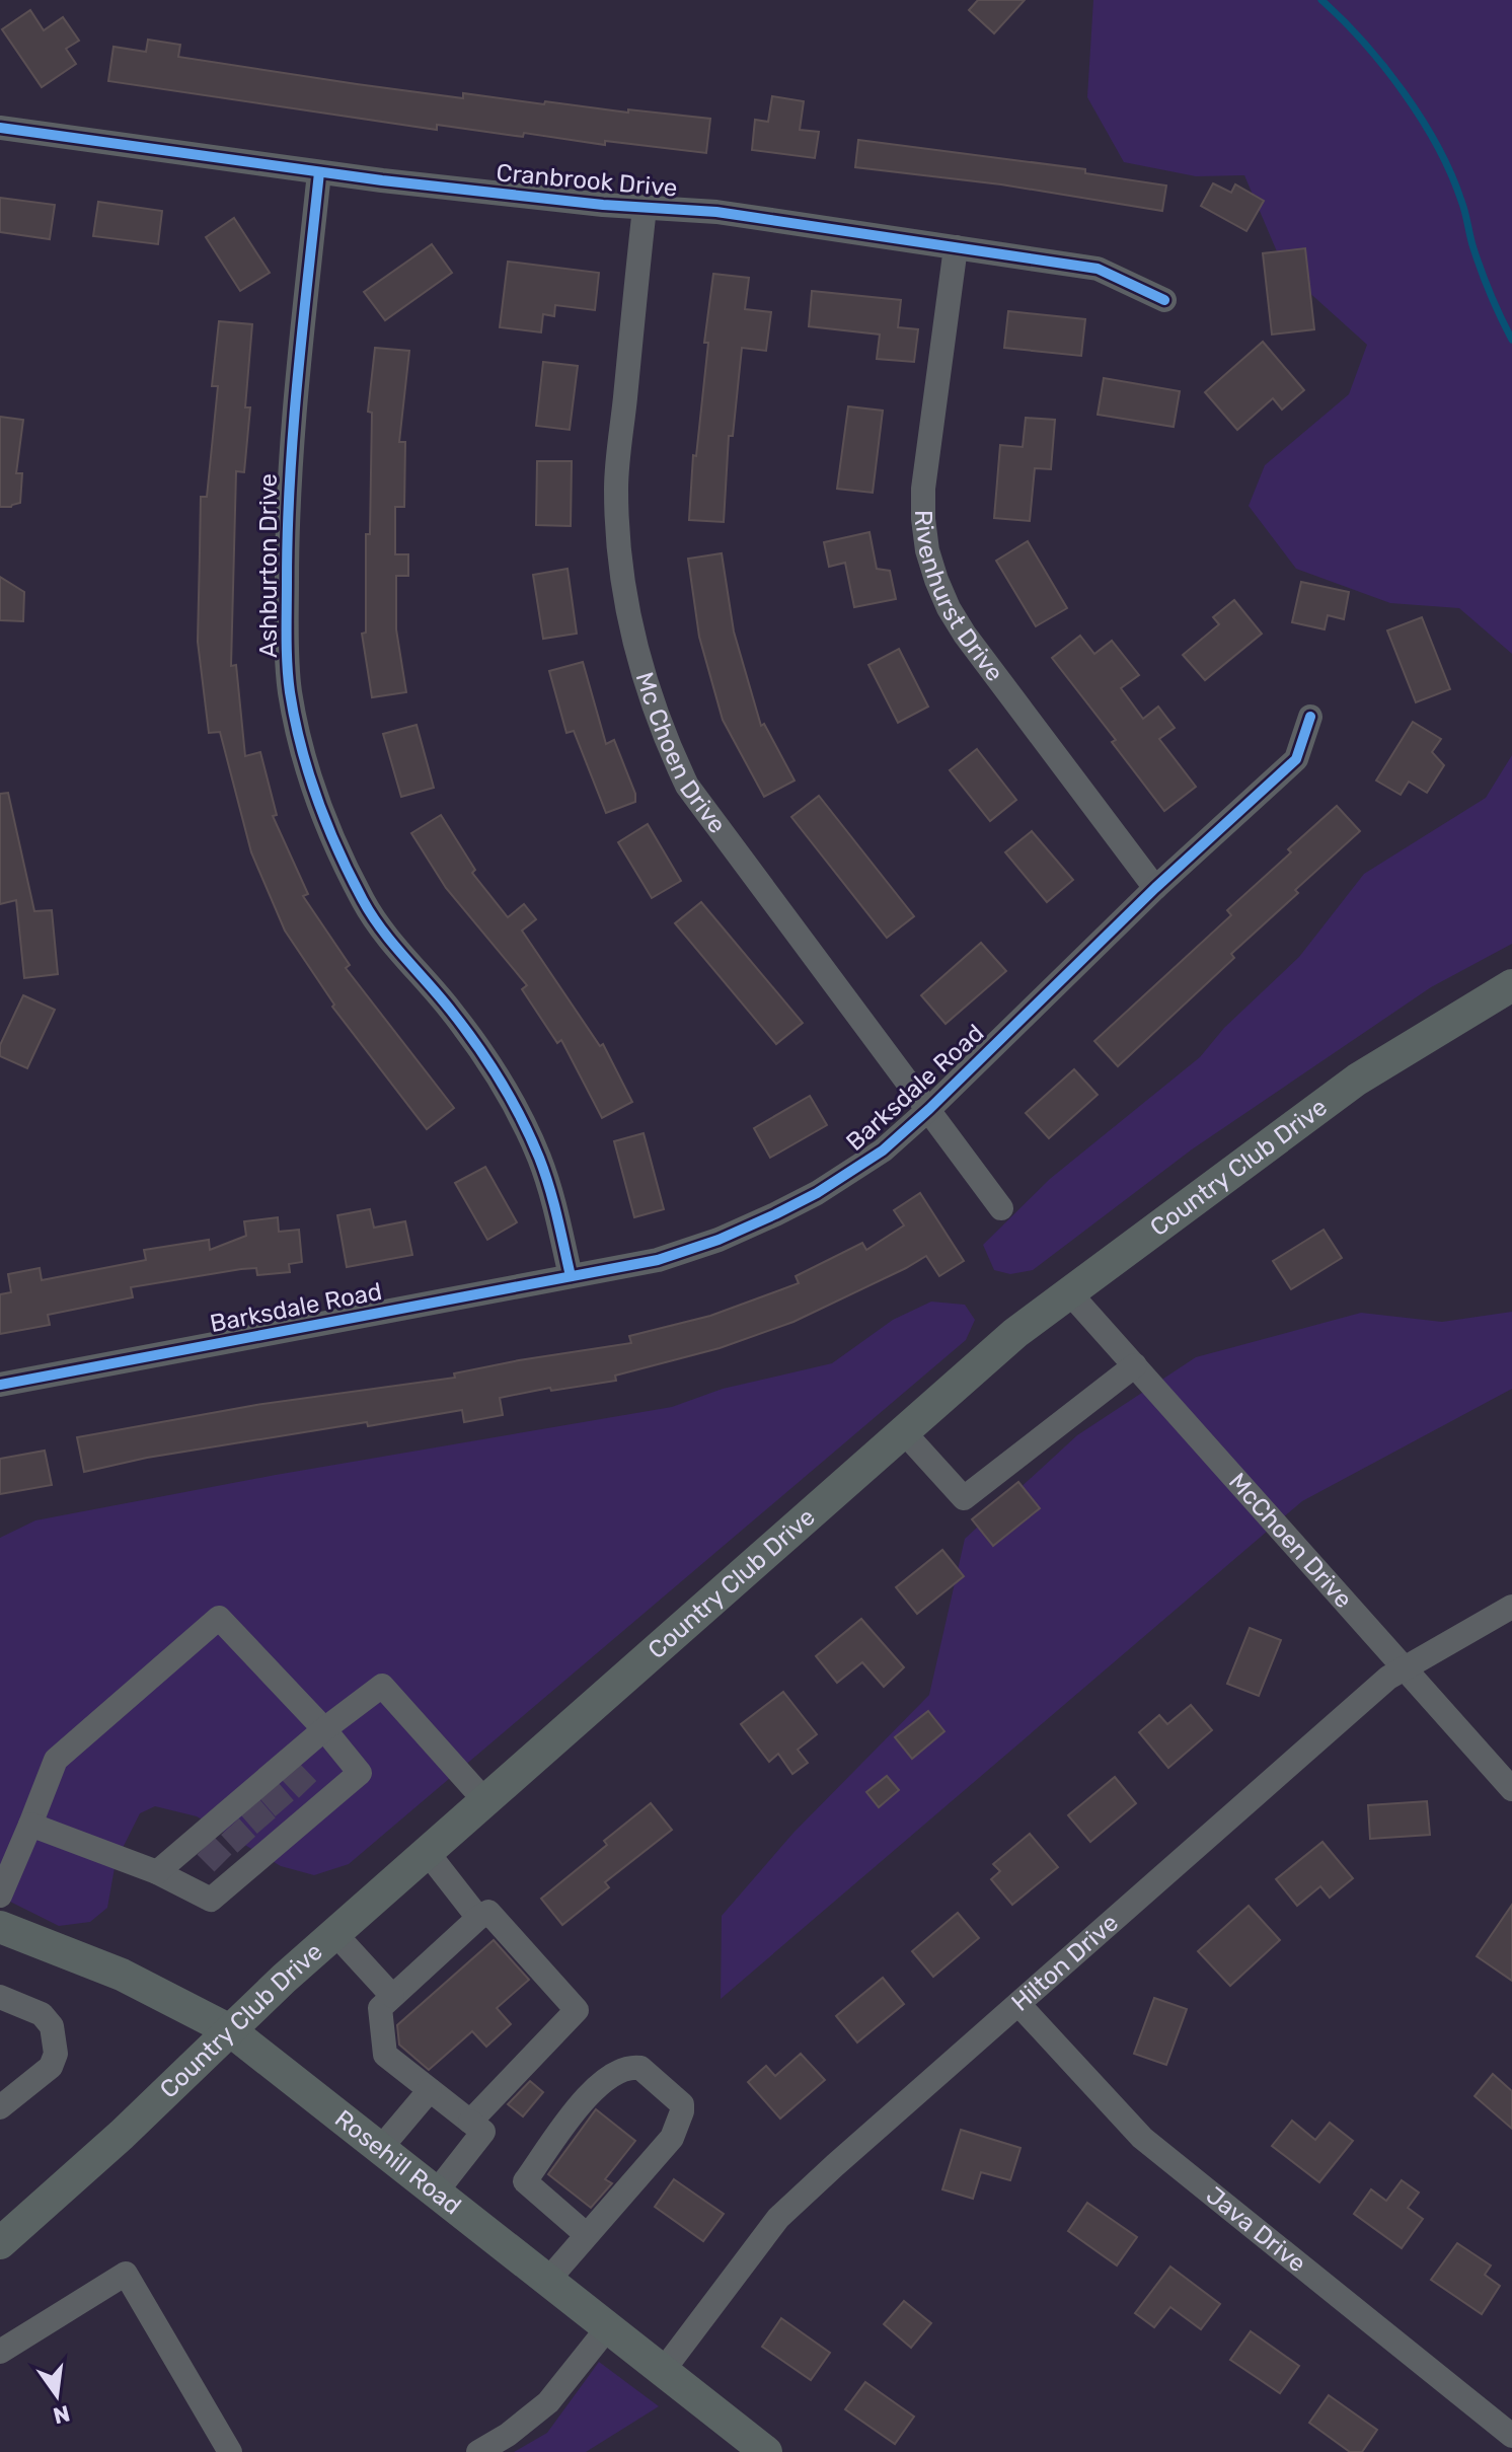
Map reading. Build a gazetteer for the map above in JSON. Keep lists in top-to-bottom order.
{
  "streets": {
    "main road": ["Country Club Drive", "Rosehill Road"],
    "street": [
      "Cranbrook Drive",
      "Ashburton Drive",
      "Rivenhurst Drive",
      "Mc Choen Drive",
      "Barksdale Road",
      "McChoen Drive",
      "Hilton Drive",
      "Java Drive"
    ]
  },
  "crossings": [
    ["Cranbrook Drive", "Ashburton Drive"],
    ["Cranbrook Drive", "Rivenhurst Drive"],
    ["Cranbrook Drive", "Mc Choen Drive"],
    ["Ashburton Drive", "Barksdale Road"],
    ["Rivenhurst Drive", "Barksdale Road"],
    ["Mc Choen Drive", "Barksdale Road"],
    ["Country Club Drive", "McChoen Drive"],
    ["Country Club Drive", "Rosehill Road"],
    ["McChoen Drive", "Hilton Drive"],
    ["Hilton Drive", "Rosehill Road"],
    ["Hilton Drive", "Java Drive"]
  ],
  "north": "bottom"
}
